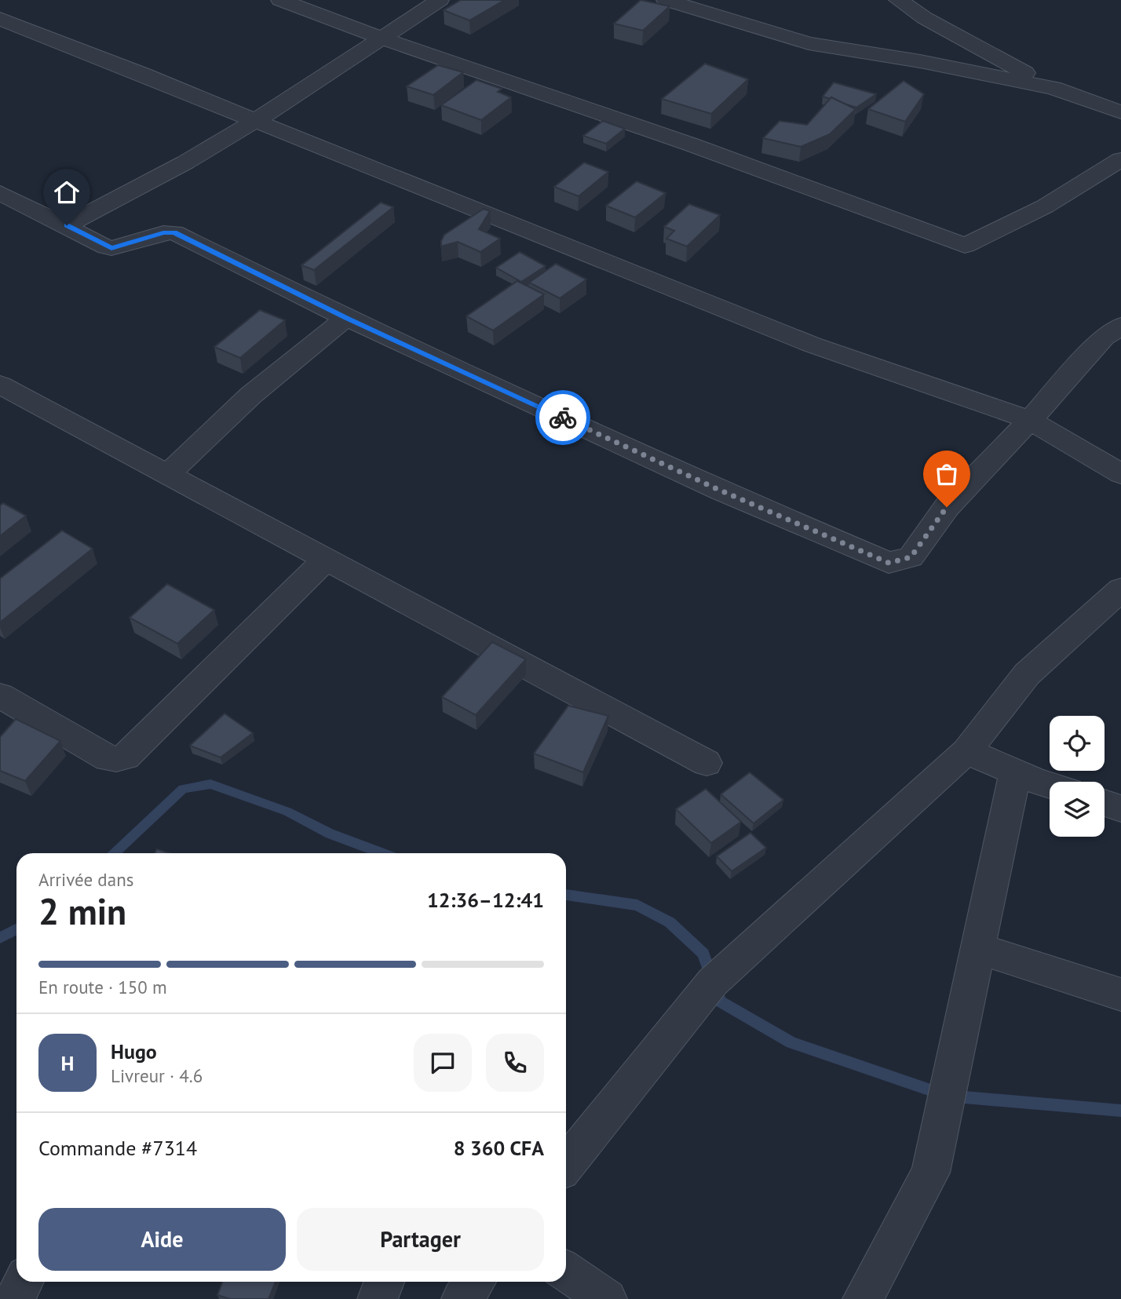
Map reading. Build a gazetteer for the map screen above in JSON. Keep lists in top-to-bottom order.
{
  "page": {
    "heading": ["2 min", "Arrivée dans", "12:36–12:41"],
    "panel": [
      "Hugo",
      "Livreur · 4.6",
      "Commande #7314",
      "8 360 CFA"
    ],
    "bar": "En route · 150 m",
    "round": "H",
    "buttons": ["Aide", "Partager"]
  }
}
